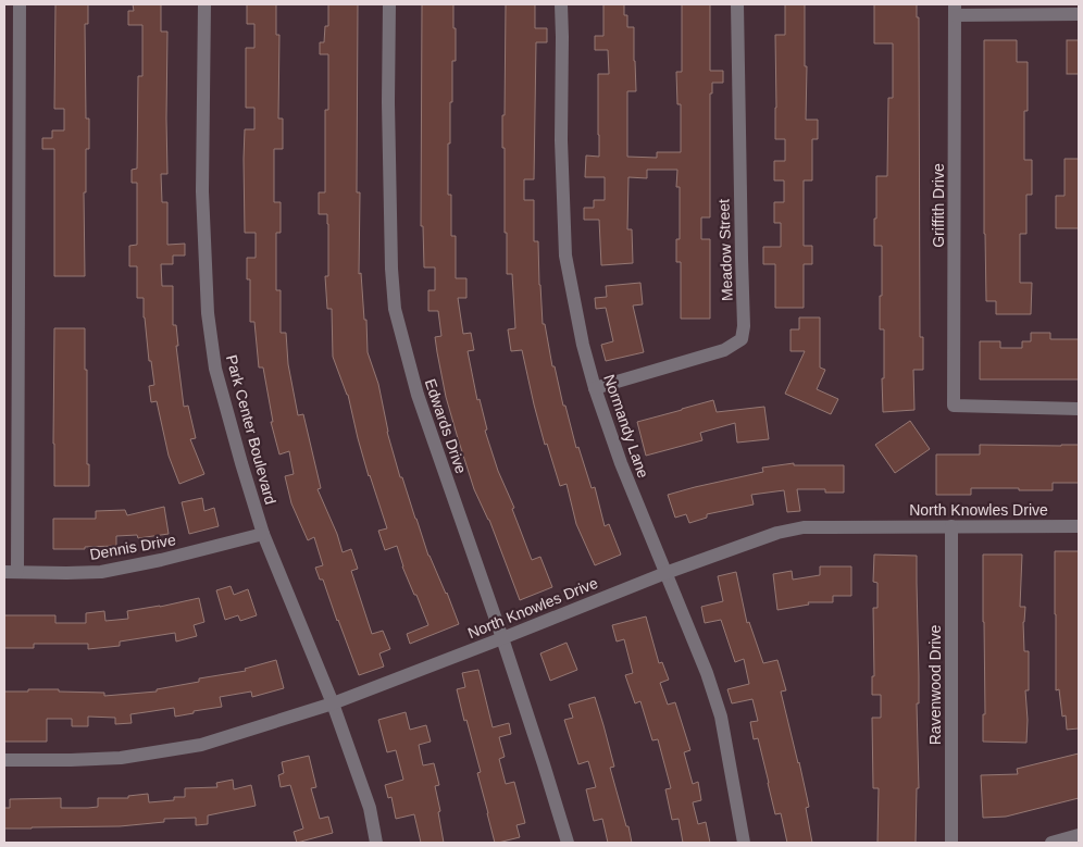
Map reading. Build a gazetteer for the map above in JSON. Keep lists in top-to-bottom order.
{
  "streets": {
    "street": [
      "Griffith Drive",
      "Meadow Street",
      "Edwards Drive",
      "Normandy Lane",
      "Park Center Boulevard",
      "North Knowles Drive",
      "Dennis Drive",
      "Ravenwood Drive"
    ]
  },
  "crossings": [
    ["Meadow Street", "Normandy Lane"],
    ["Edwards Drive", "North Knowles Drive"],
    ["Normandy Lane", "North Knowles Drive"],
    ["Park Center Boulevard", "North Knowles Drive"],
    ["Park Center Boulevard", "Dennis Drive"],
    ["North Knowles Drive", "Ravenwood Drive"]
  ]
}
